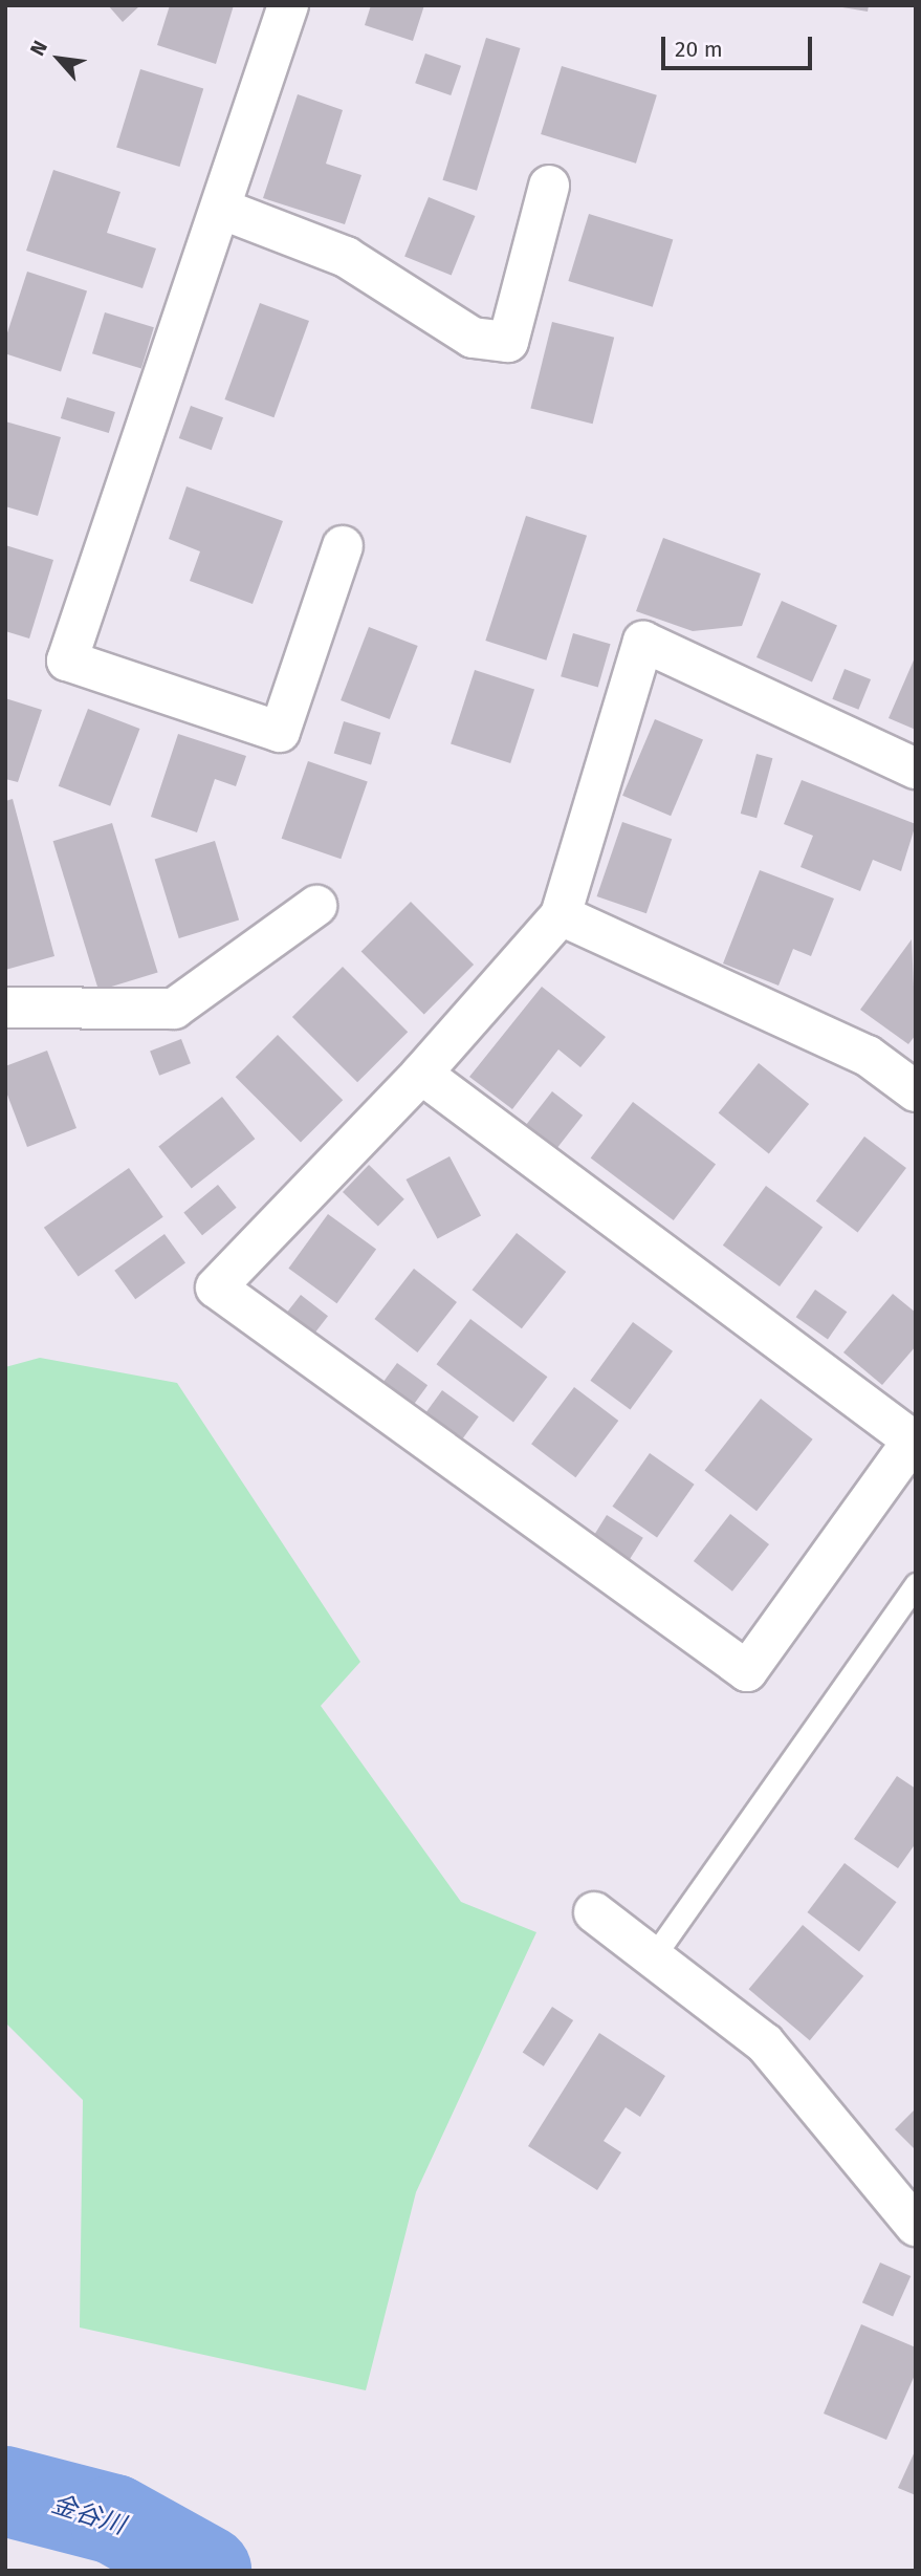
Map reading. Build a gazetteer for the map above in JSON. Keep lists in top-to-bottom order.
{
  "water": ["金谷川"],
  "scale_bar": "20 m",
  "north": "top left"
}
